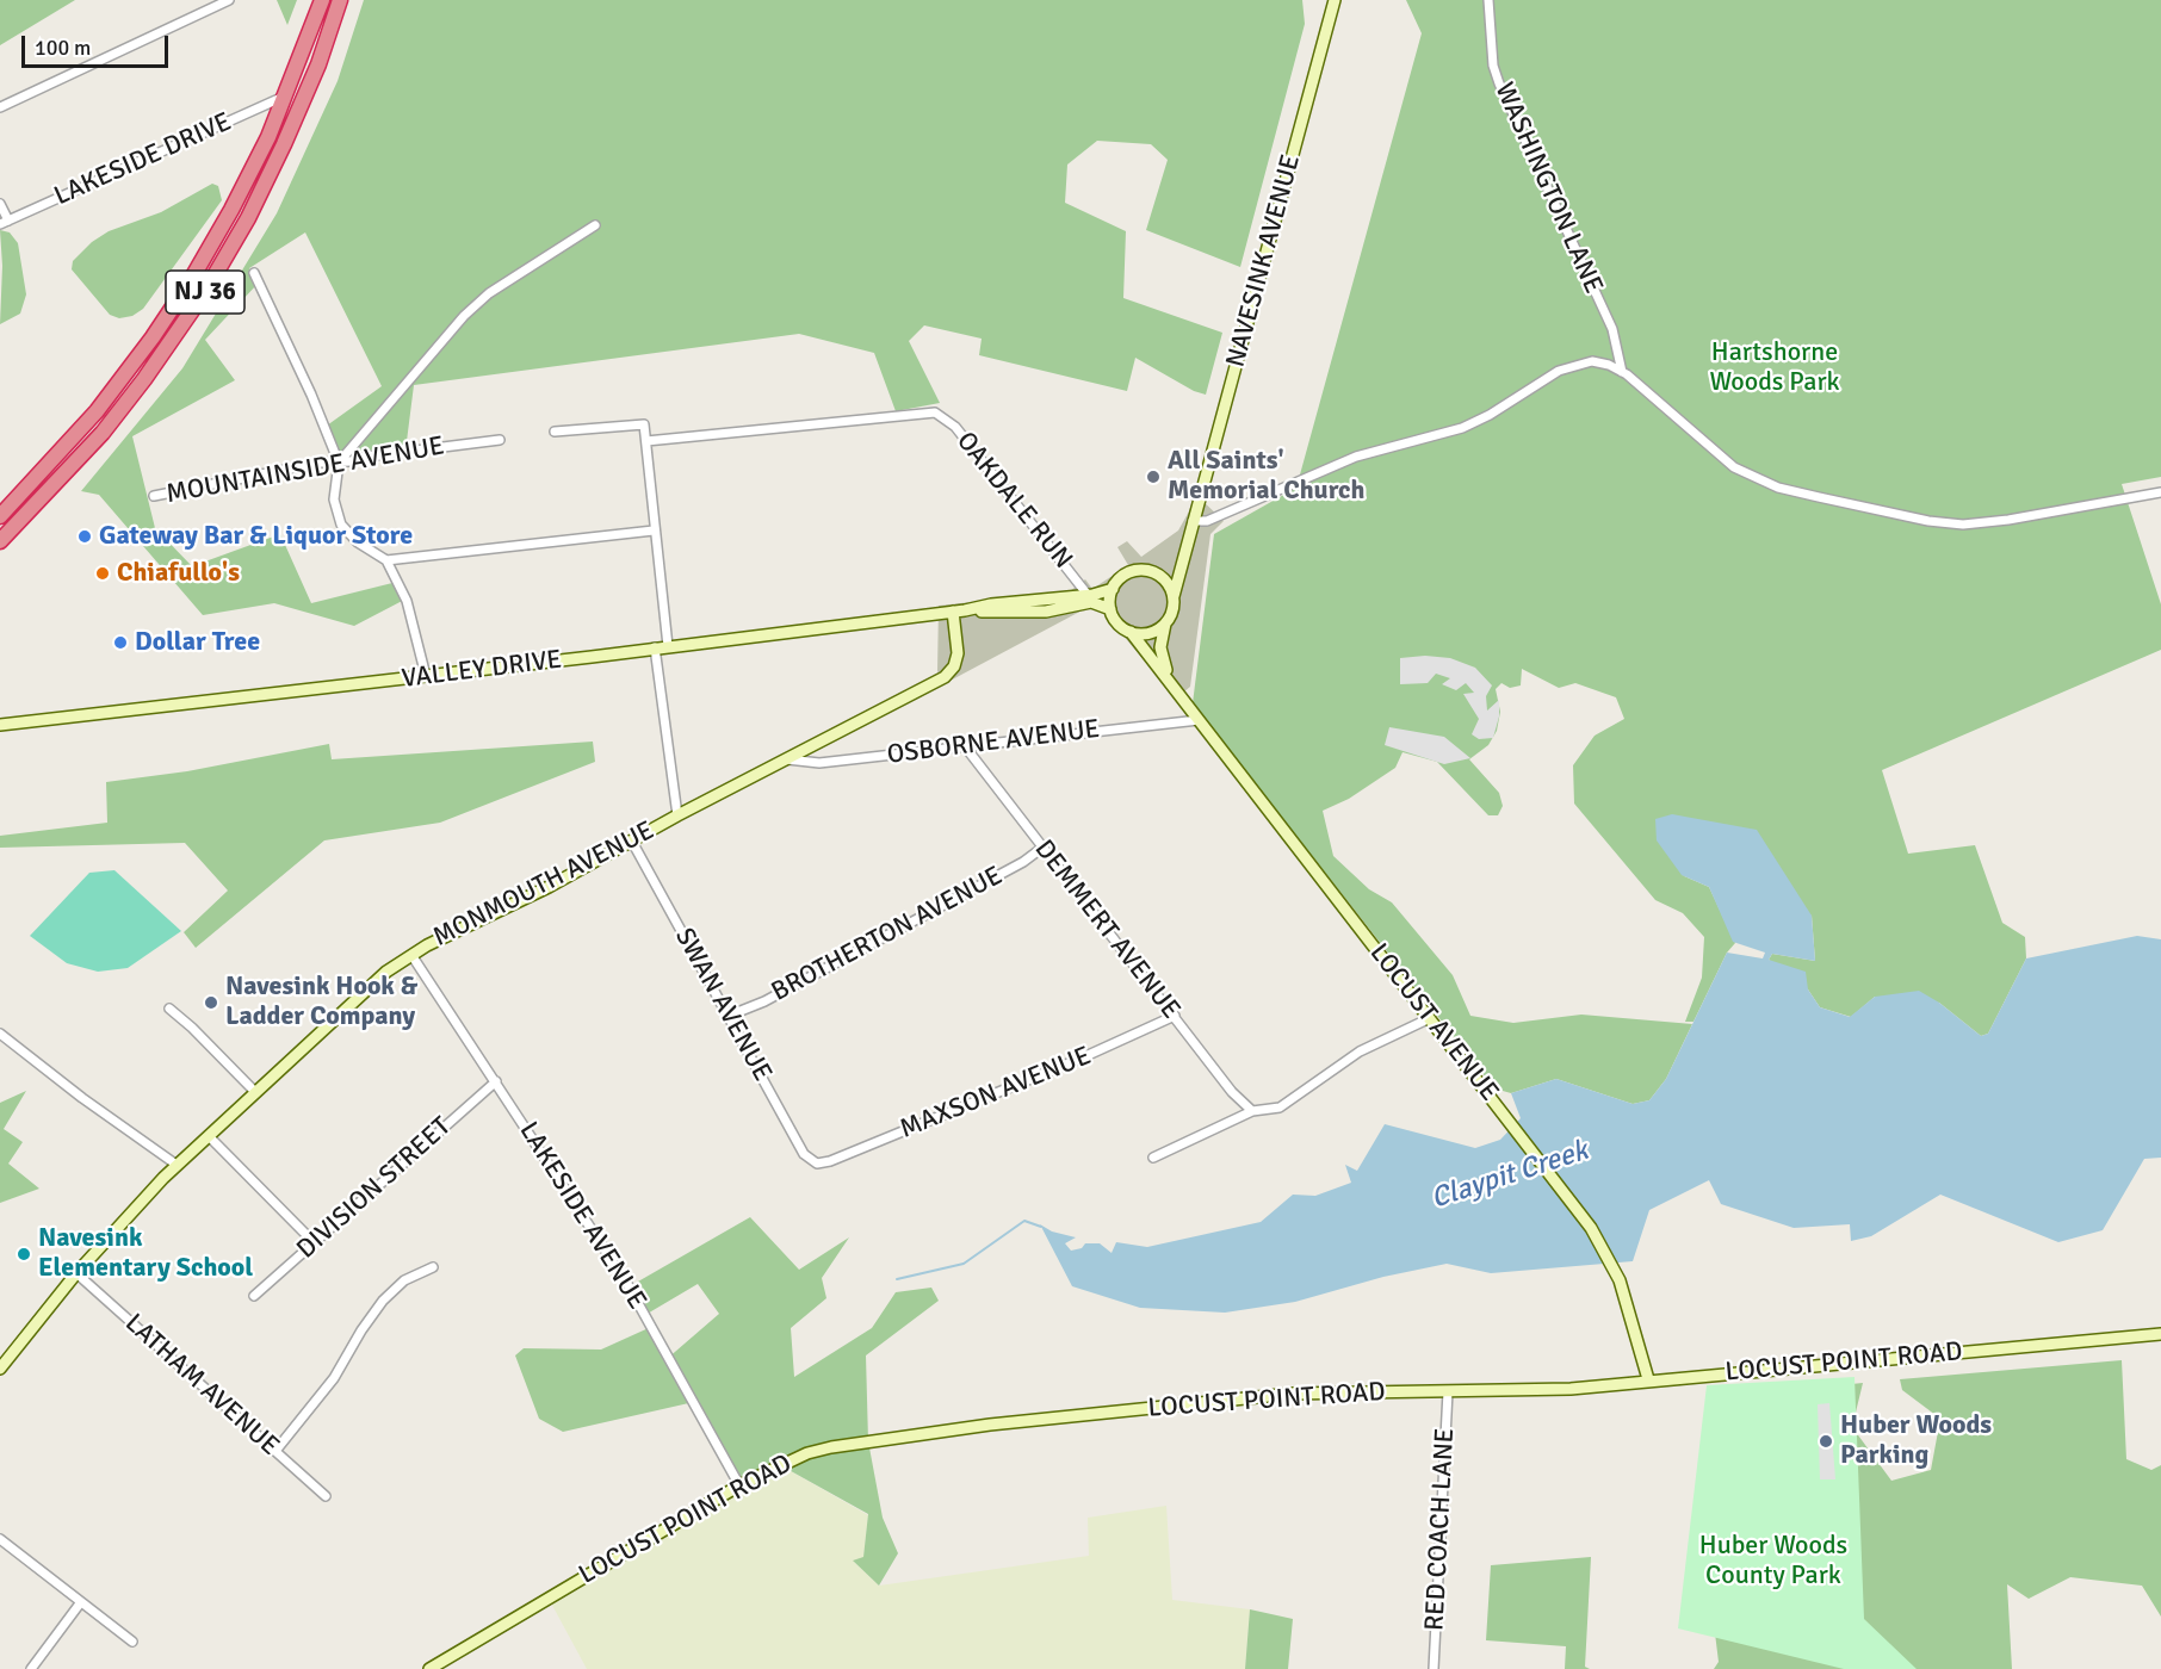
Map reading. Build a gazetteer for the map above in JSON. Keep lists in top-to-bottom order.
{
  "streets": {
    "highway": ["NJ 36"],
    "street": [
      "LAKESIDE DRIVE",
      "WASHINGTON LANE",
      "NAVESINK AVENUE",
      "MOUNTAINSIDE AVENUE",
      "OAKDALE RUN",
      "VALLEY DRIVE",
      "OSBORNE AVENUE",
      "MONMOUTH AVENUE",
      "DEMMERT AVENUE",
      "BROTHERTON AVENUE",
      "SWAN AVENUE",
      "LOCUST AVENUE",
      "MAXSON AVENUE",
      "DIVISION STREET",
      "LAKESIDE AVENUE",
      "LOCUST POINT ROAD",
      "LATHAM AVENUE",
      "RED COACH LANE"
    ]
  },
  "crossings": [
    ["LAKESIDE DRIVE", "NJ 36"],
    ["NAVESINK AVENUE", "VALLEY DRIVE"],
    ["NAVESINK AVENUE", "LOCUST AVENUE"],
    ["OAKDALE RUN", "VALLEY DRIVE"],
    ["VALLEY DRIVE", "MONMOUTH AVENUE"],
    ["VALLEY DRIVE", "LOCUST AVENUE"],
    ["OSBORNE AVENUE", "MONMOUTH AVENUE"],
    ["OSBORNE AVENUE", "DEMMERT AVENUE"],
    ["OSBORNE AVENUE", "LOCUST AVENUE"],
    ["MONMOUTH AVENUE", "SWAN AVENUE"],
    ["MONMOUTH AVENUE", "LAKESIDE AVENUE"],
    ["MONMOUTH AVENUE", "LATHAM AVENUE"],
    ["DEMMERT AVENUE", "BROTHERTON AVENUE"],
    ["DEMMERT AVENUE", "MAXSON AVENUE"],
    ["BROTHERTON AVENUE", "SWAN AVENUE"],
    ["SWAN AVENUE", "MAXSON AVENUE"],
    ["LOCUST AVENUE", "LOCUST POINT ROAD"],
    ["DIVISION STREET", "LAKESIDE AVENUE"],
    ["LAKESIDE AVENUE", "LOCUST POINT ROAD"],
    ["LOCUST POINT ROAD", "RED COACH LANE"]
  ],
  "water": ["Claypit Creek"],
  "parks": ["Hartshorne Woods Park", "Huber Woods County Park"],
  "places": [
    "All Saints' Memorial Church",
    "Gateway Bar & Liquor Store",
    "Chiafullo's",
    "Dollar Tree",
    "Navesink Hook & Ladder Company",
    "Navesink Elementary School",
    "Huber Woods Parking"
  ],
  "scale_bar": "100 m"
}
